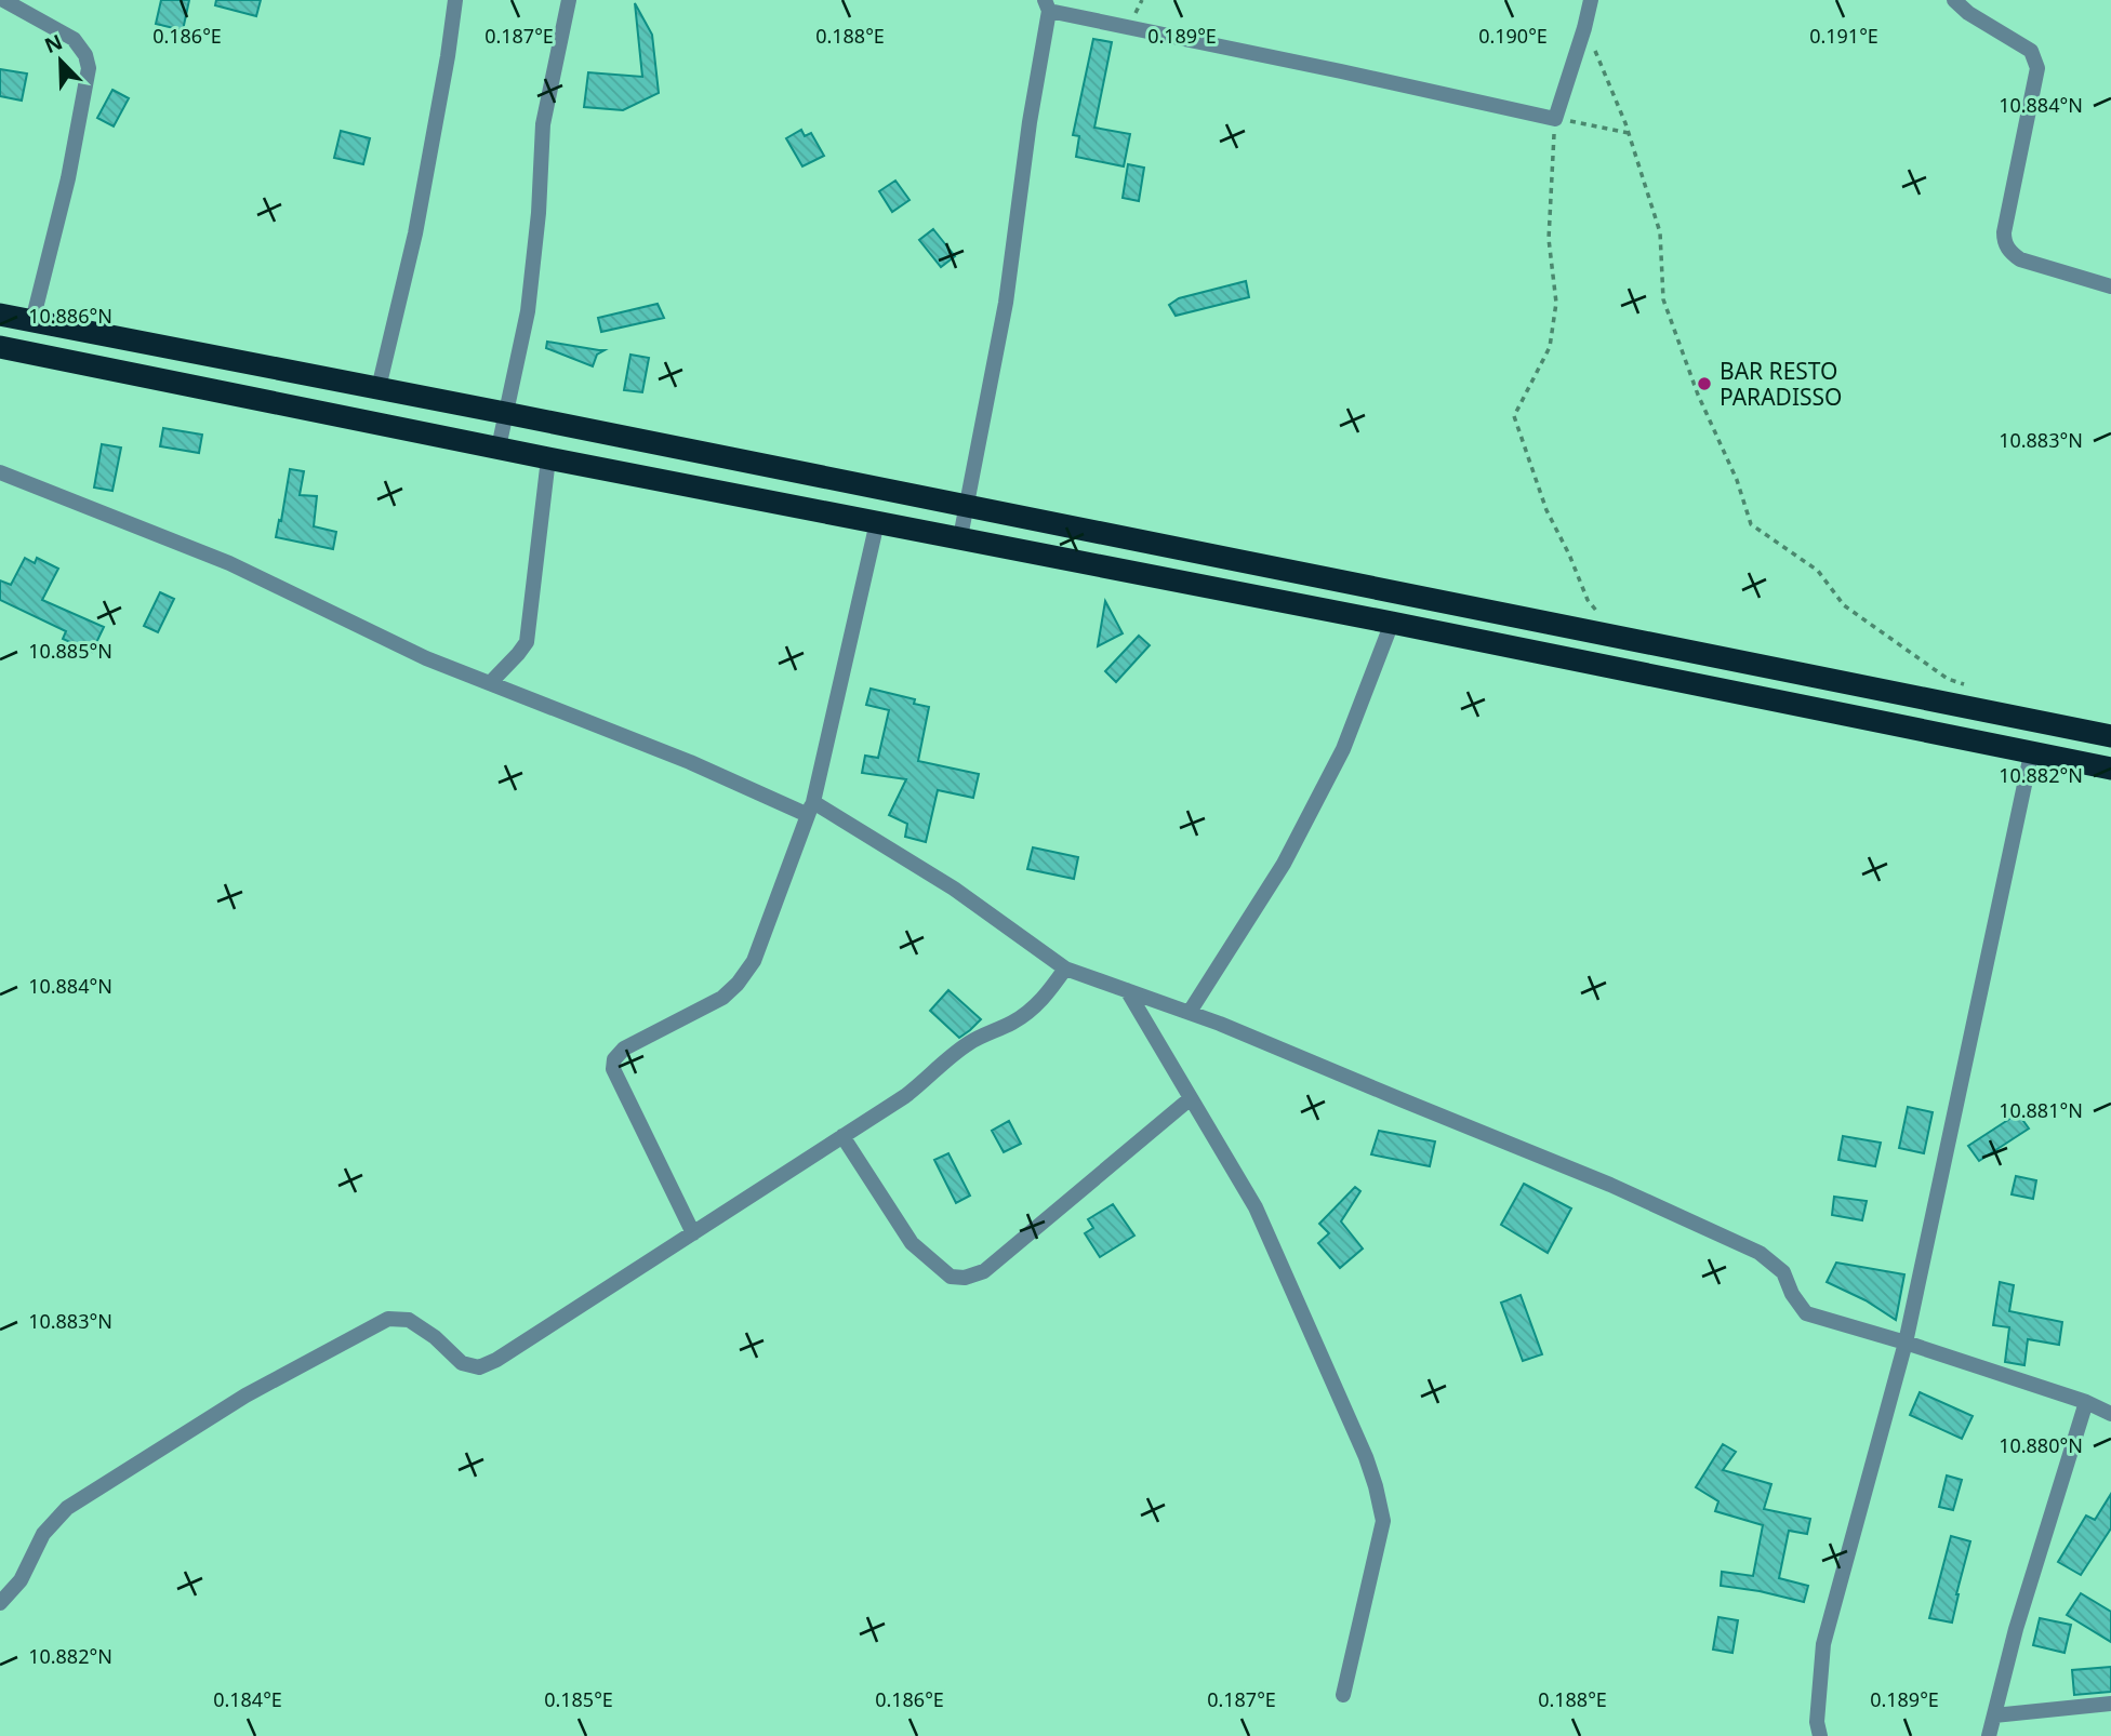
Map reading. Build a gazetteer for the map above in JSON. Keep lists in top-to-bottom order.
{
  "places": ["BAR RESTO PARADISSO"],
  "north": "top left",
  "coordinates": [
    "0.186°E",
    "0.187°E",
    "0.188°E",
    "0.189°E",
    "0.190°E",
    "0.191°E",
    "10.884°N",
    "10.886°N",
    "10.883°N",
    "10.885°N",
    "10.882°N",
    "10.881°N",
    "10.880°N",
    "0.184°E",
    "0.185°E"
  ]
}
